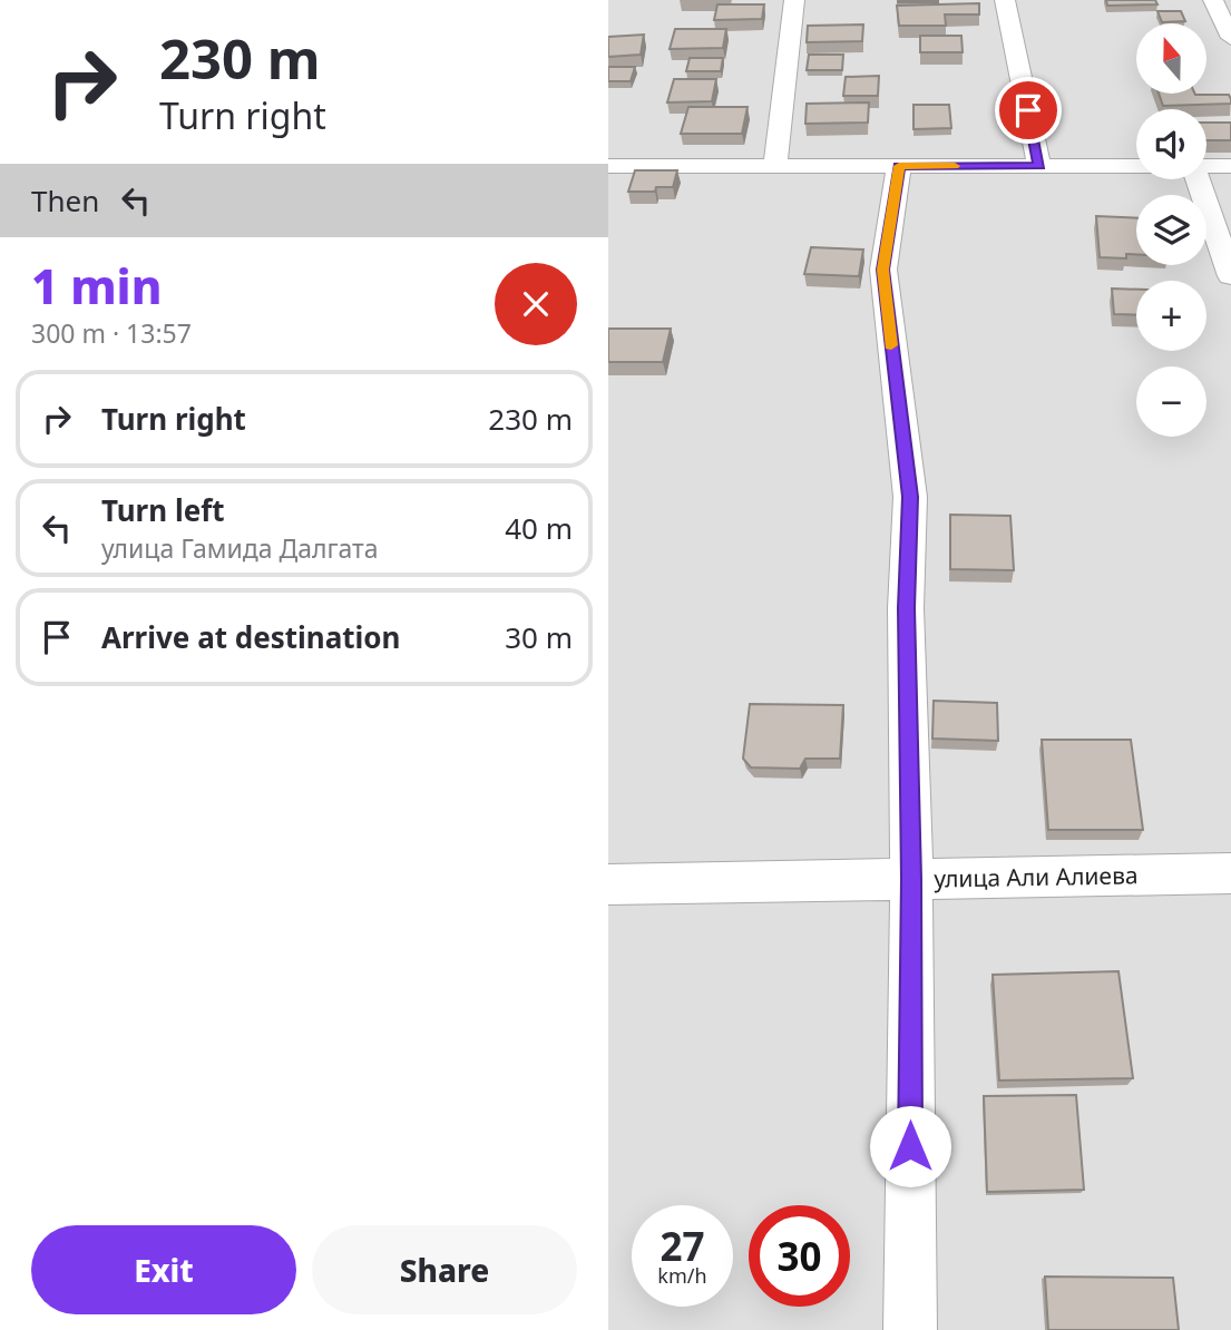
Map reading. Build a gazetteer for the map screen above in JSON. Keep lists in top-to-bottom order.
{
  "streets": {
    "street": ["улица Али Алиева"]
  },
  "north": "top",
  "page": {
    "turn": ["230 m", "Turn right"],
    "map_buttons": ["+", "−"],
    "then": "Then",
    "heading": ["1 min", "300 m · 13:57"],
    "list": [
      {
        "name": "Turn right",
        "value": "230 m"
      },
      {
        "name": "Turn left",
        "note": "улица Гамида Далгата",
        "value": "40 m"
      },
      {
        "name": "Arrive at destination",
        "value": "30 m"
      }
    ],
    "speed": "27 km/h",
    "limit": "30",
    "buttons": ["Exit", "Share"]
  }
}
